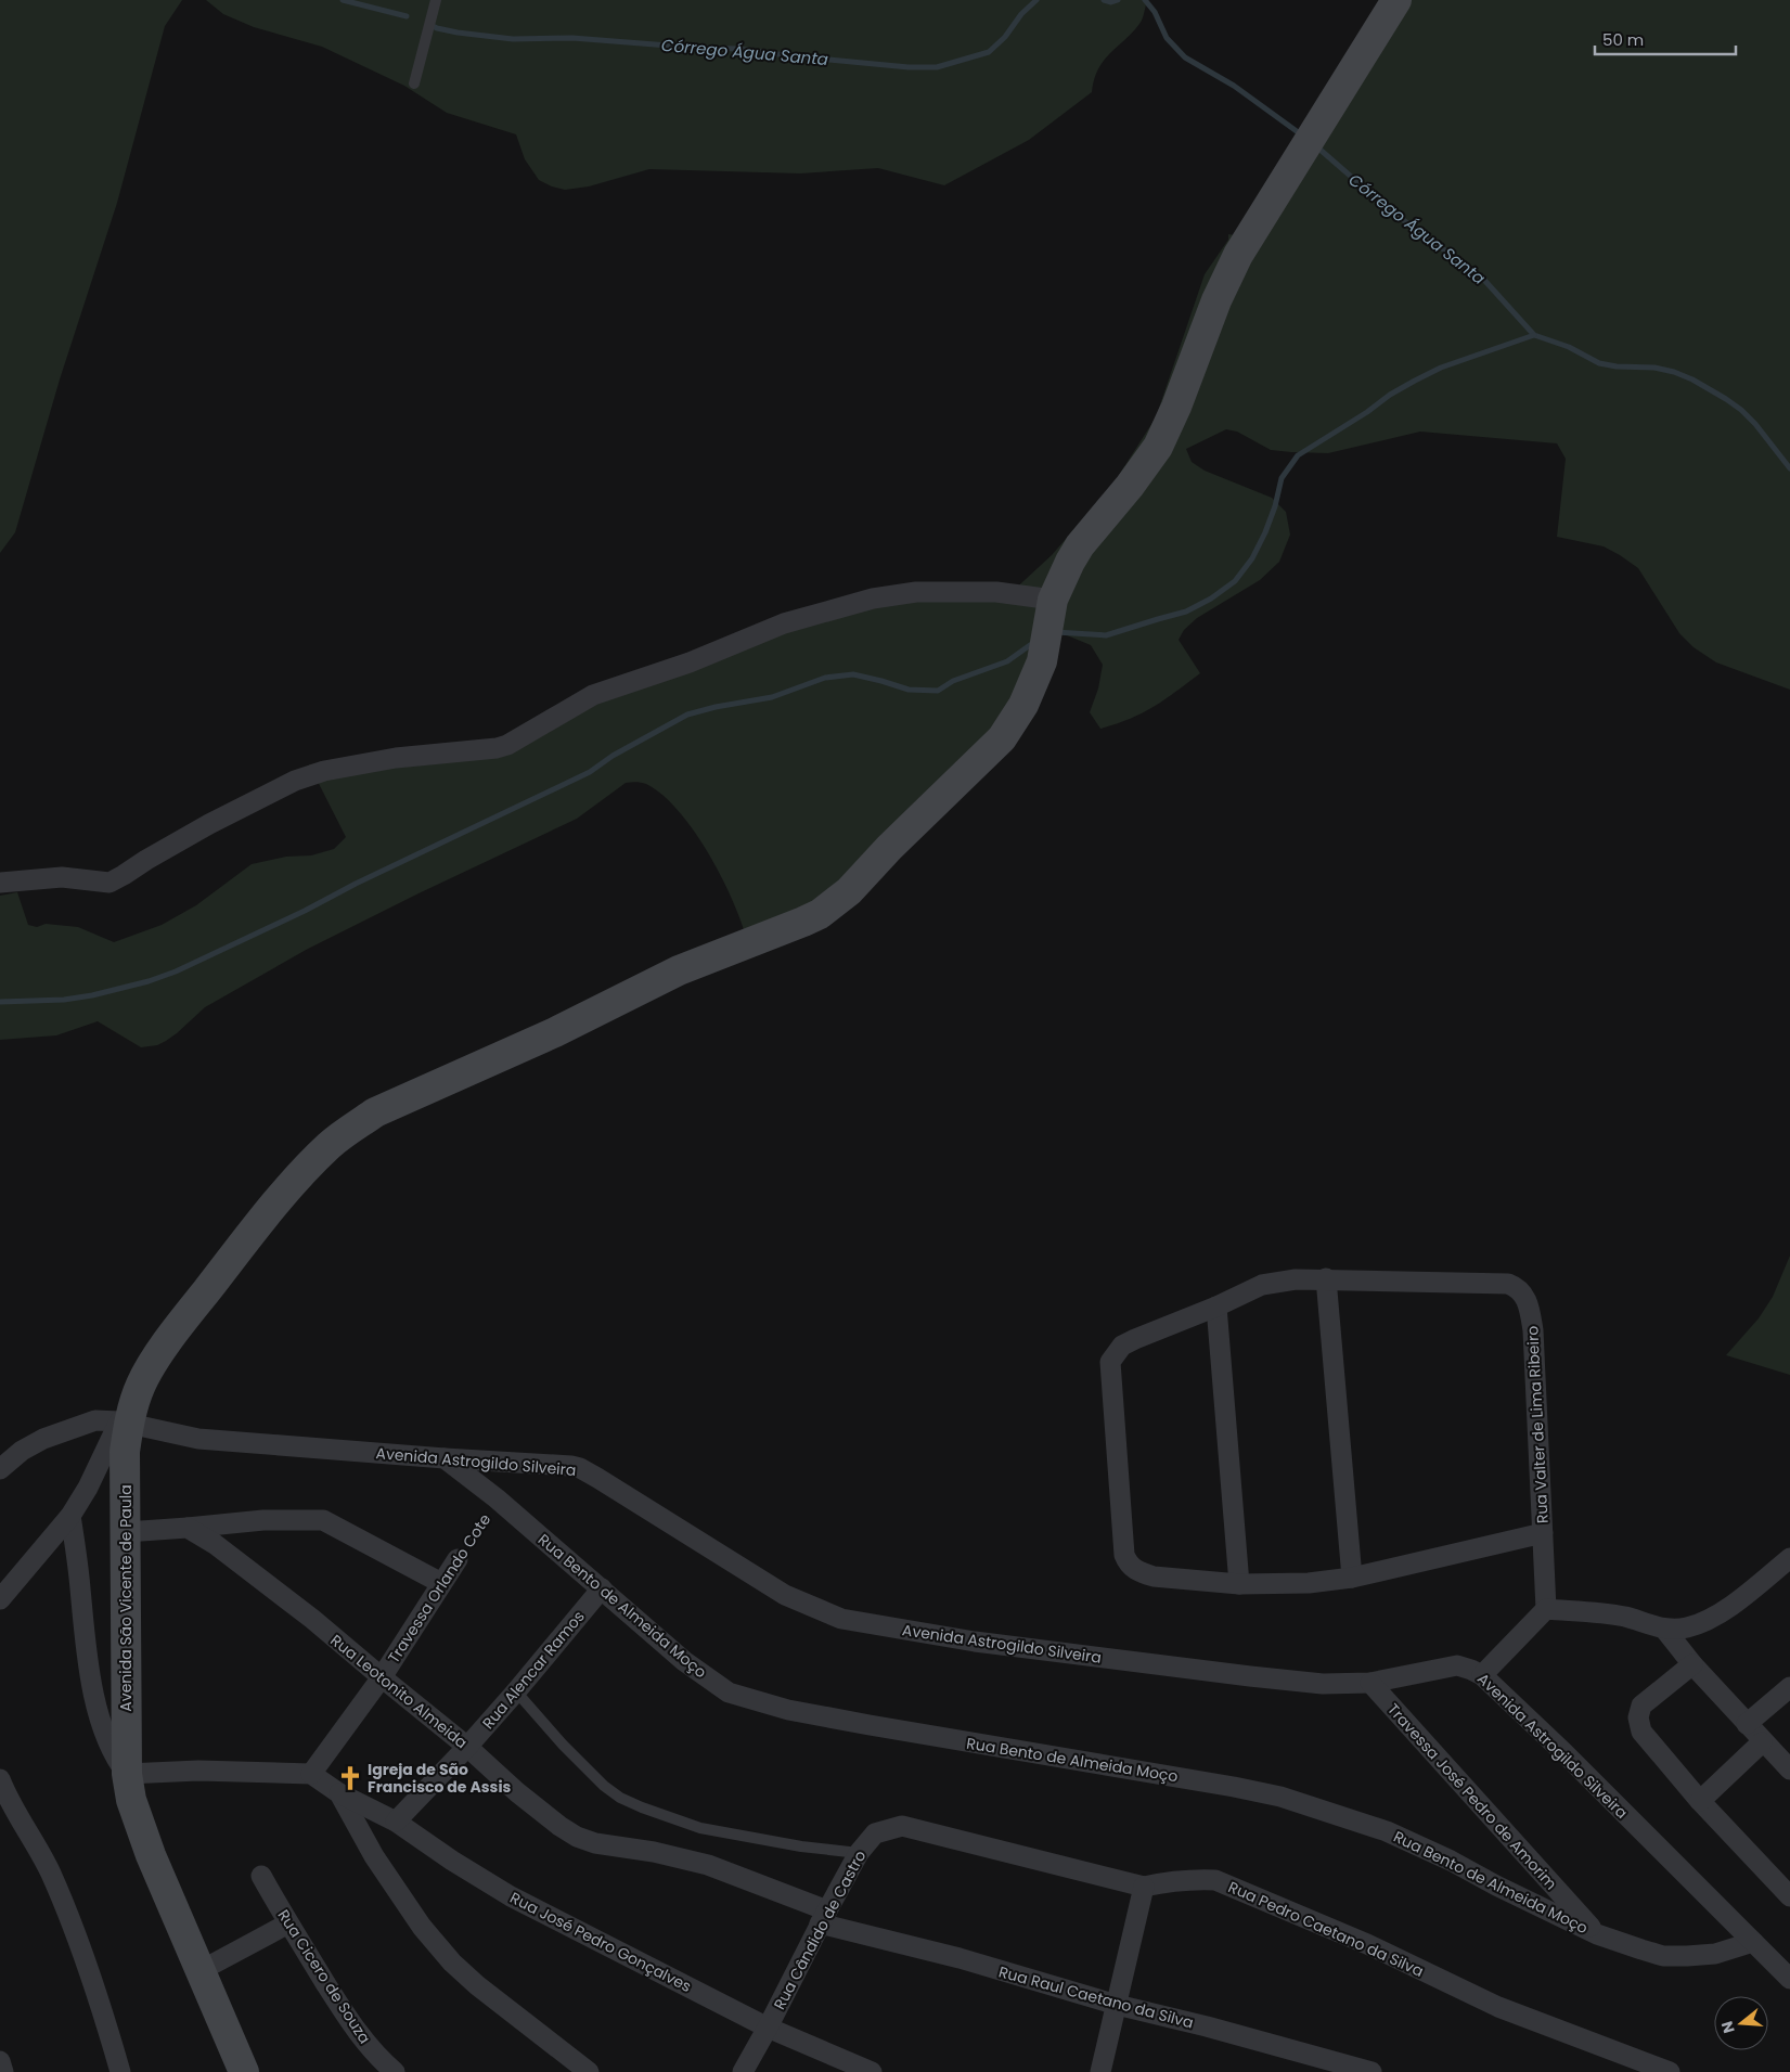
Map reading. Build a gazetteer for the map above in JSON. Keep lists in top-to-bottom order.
{
  "streets": {
    "street": [
      "Rua Valter de Lima Ribeiro",
      "Avenida Astrogildo Silveira",
      "Travessa Orlando Cote",
      "Avenida São Vicente de Paula",
      "Rua Bento de Almeida Moço",
      "Rua Alencar Ramos",
      "Rua Leotonito Almeida",
      "Travessa José Pedro de Amorim",
      "Rua Pedro Caetano da Silva",
      "Rua Cândido de Castro",
      "Rua José Pedro Gonçalves",
      "Rua Cicero de Souza",
      "Rua Raul Caetano da Silva"
    ]
  },
  "crossings": [
    ["Avenida Astrogildo Silveira", "Avenida São Vicente de Paula"],
    ["Avenida Astrogildo Silveira", "Rua Bento de Almeida Moço"],
    ["Avenida Astrogildo Silveira", "Travessa José Pedro de Amorim"],
    ["Travessa Orlando Cote", "Rua Bento de Almeida Moço"],
    ["Travessa Orlando Cote", "Rua Leotonito Almeida"],
    ["Travessa Orlando Cote", "Rua José Pedro Gonçalves"],
    ["Rua Bento de Almeida Moço", "Rua Alencar Ramos"],
    ["Rua Bento de Almeida Moço", "Travessa José Pedro de Amorim"],
    ["Rua Alencar Ramos", "Rua Leotonito Almeida"],
    ["Rua Alencar Ramos", "Rua José Pedro Gonçalves"],
    ["Rua Leotonito Almeida", "Rua Cândido de Castro"],
    ["Rua Leotonito Almeida", "Rua Raul Caetano da Silva"],
    ["Rua Pedro Caetano da Silva", "Rua Cândido de Castro"],
    ["Rua Cândido de Castro", "Rua José Pedro Gonçalves"],
    ["Rua Cândido de Castro", "Rua Raul Caetano da Silva"]
  ],
  "water": ["Córrego Água Santa"],
  "places": {
    "church": ["Igreja de São Francisco de Assis"]
  },
  "scale_bar": "50 m",
  "north": "left"
}
